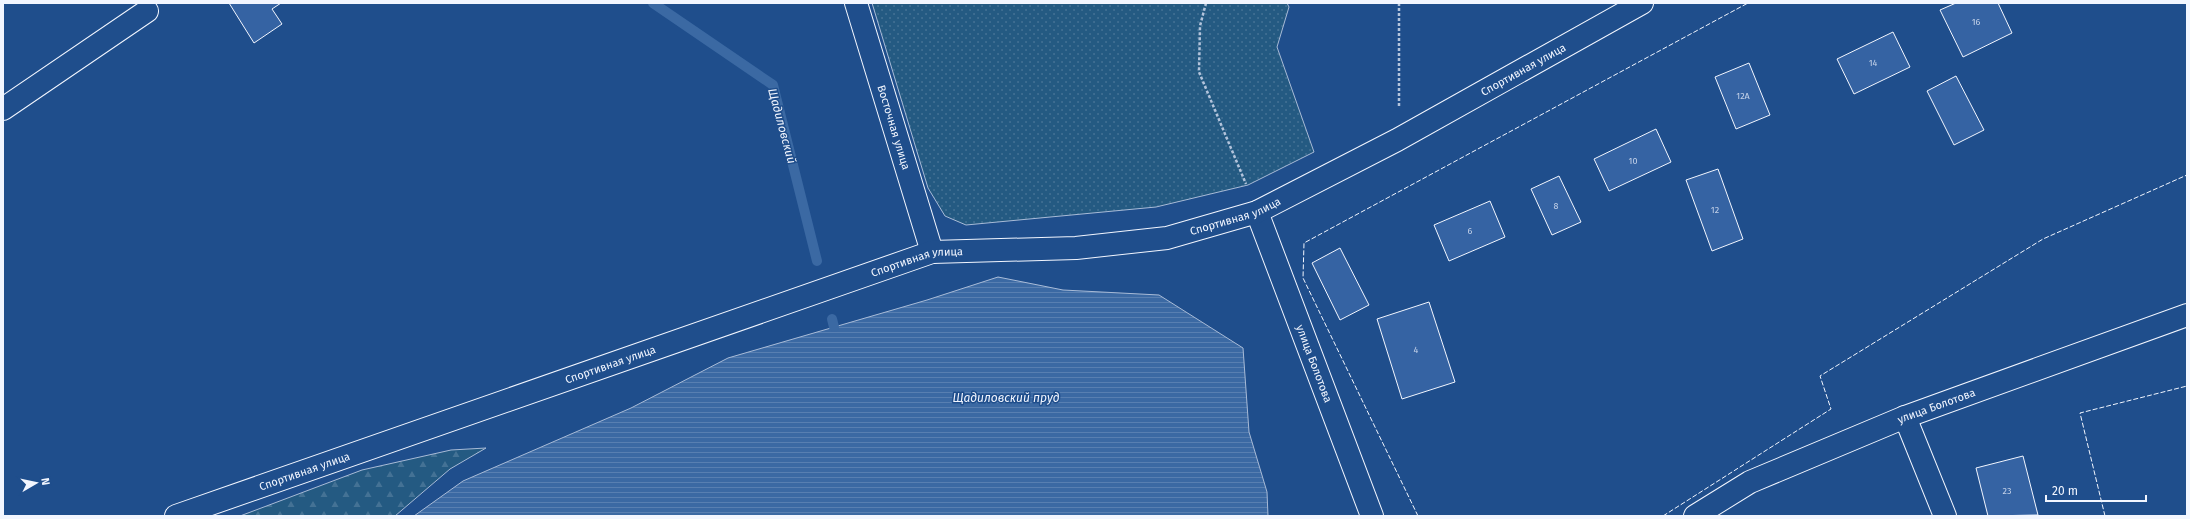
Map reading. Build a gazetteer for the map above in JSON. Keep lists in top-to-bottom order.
{
  "streets": {
    "street": ["Спортивная улица", "Восточная улица", "улица Болотова"]
  },
  "crossings": [
    ["Спортивная улица", "Восточная улица"],
    ["Спортивная улица", "улица Болотова"]
  ],
  "water": ["Щадиловский", "Щадиловский пруд"],
  "house_numbers": [
    "16",
    "14",
    "12А",
    "10",
    "8",
    "12",
    "6",
    "4",
    "23"
  ],
  "scale_bar": "20 m",
  "north": "right"
}
